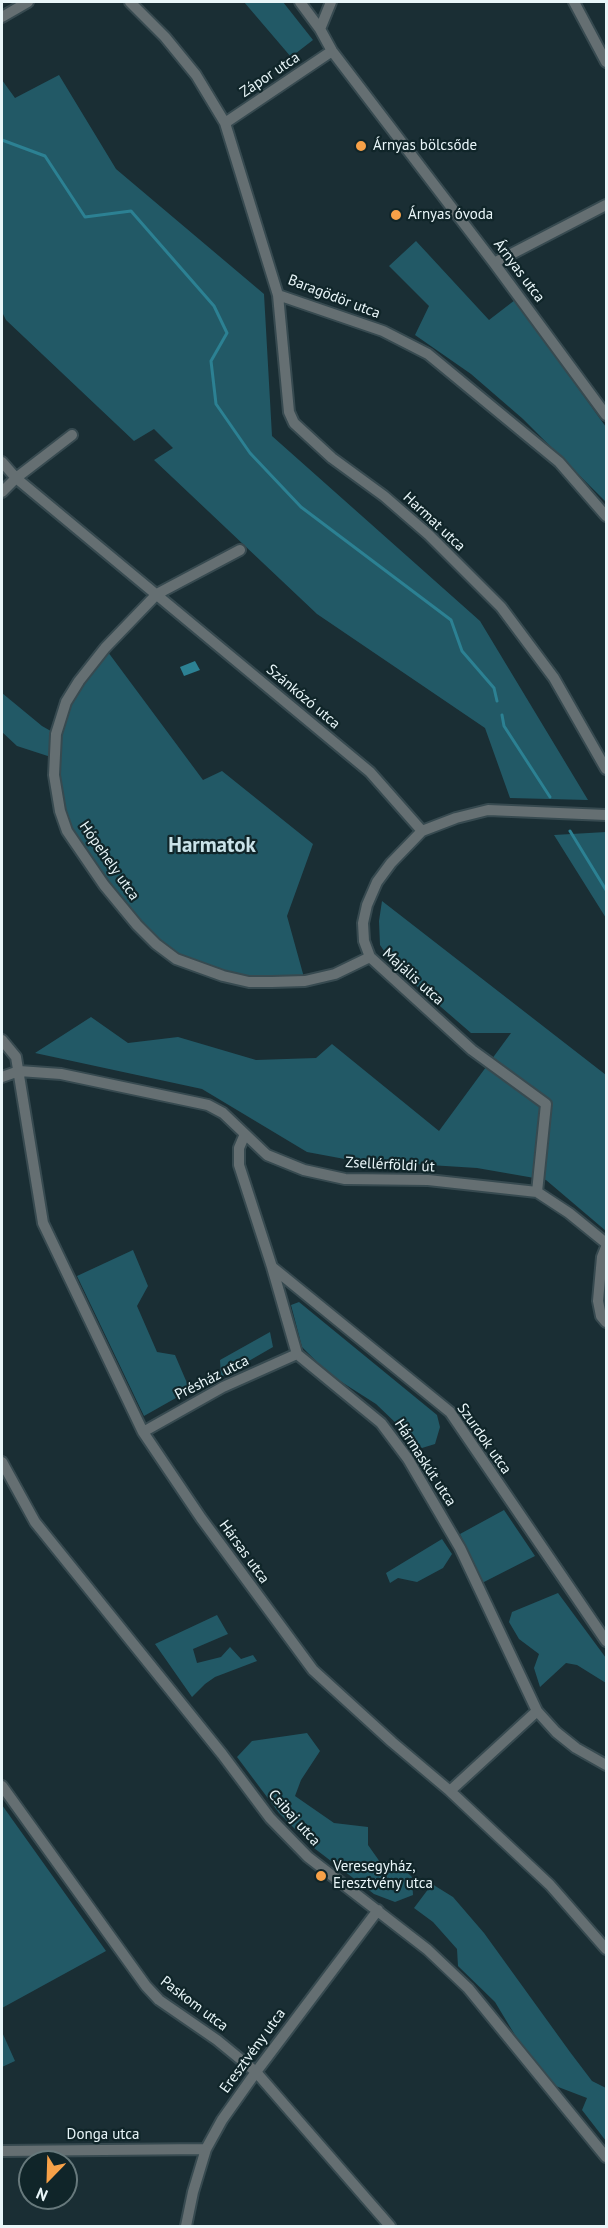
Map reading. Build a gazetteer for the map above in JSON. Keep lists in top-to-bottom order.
{
  "streets": {
    "street": [
      "Zápor utca",
      "Árnyas utca",
      "Baragödör utca",
      "Harmat utca",
      "Szánkózó utca",
      "Hópehely utca",
      "Majális utca",
      "Zsellérföldi út",
      "Présház utca",
      "Szurdok utca",
      "Hármaskút utca",
      "Hársas utca",
      "Csibaj utca",
      "Paskom utca",
      "Eresztvény utca",
      "Donga utca"
    ]
  },
  "crossings": [
    ["Zápor utca", "Árnyas utca"],
    ["Zápor utca", "Baragödör utca"],
    ["Baragödör utca", "Harmat utca"],
    ["Szánkózó utca", "Hópehely utca"],
    ["Szánkózó utca", "Majális utca"],
    ["Hópehely utca", "Majális utca"],
    ["Majális utca", "Zsellérföldi út"],
    ["Zsellérföldi út", "Hársas utca"],
    ["Présház utca", "Hármaskút utca"],
    ["Présház utca", "Hársas utca"],
    ["Csibaj utca", "Eresztvény utca"],
    ["Paskom utca", "Eresztvény utca"],
    ["Eresztvény utca", "Donga utca"]
  ],
  "districts": ["Harmatok"],
  "places": ["Árnyas bölcsőde", "Árnyas óvoda", "Veresegyház, Eresztvény utca"],
  "north": "bottom left"
}
